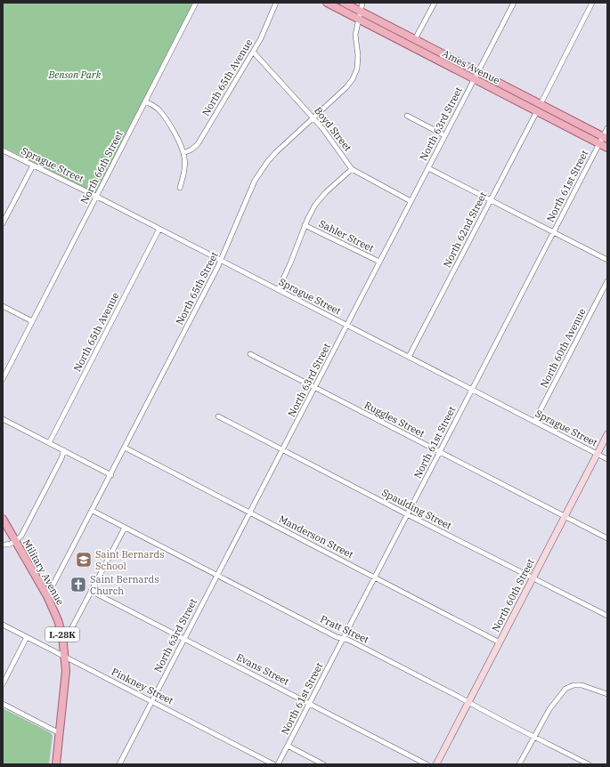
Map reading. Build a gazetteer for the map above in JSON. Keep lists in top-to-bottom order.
{
  "streets": {
    "main road": [
      "Ames Avenue",
      "Military Avenue",
      "North 60th Street",
      "L-28K"
    ],
    "street": [
      "North 65th Avenue",
      "North 63rd Street",
      "Boyd Street",
      "Sprague Street",
      "North 66th Street",
      "North 61st Street",
      "North 62nd Street",
      "Sahler Street",
      "North 65th Street",
      "North 60th Avenue",
      "Ruggles Street",
      "Spaulding Street",
      "Manderson Street",
      "Pratt Street",
      "Evans Street",
      "Pinkney Street"
    ]
  },
  "crossings": [
    ["Ames Avenue", "North 63rd Street"],
    ["Ames Avenue", "North 61st Street"],
    ["Ames Avenue", "North 62nd Street"],
    ["Ames Avenue", "North 65th Street"],
    ["North 65th Avenue", "Boyd Street"],
    ["North 65th Avenue", "Sprague Street"],
    ["North 63rd Street", "Boyd Street"],
    ["North 63rd Street", "Sprague Street"],
    ["North 63rd Street", "Sahler Street"],
    ["North 63rd Street", "Ruggles Street"],
    ["North 63rd Street", "Spaulding Street"],
    ["North 63rd Street", "Manderson Street"],
    ["North 63rd Street", "Pratt Street"],
    ["North 63rd Street", "Evans Street"],
    ["North 63rd Street", "Pinkney Street"],
    ["Boyd Street", "North 65th Street"],
    ["Sprague Street", "North 66th Street"],
    ["Sprague Street", "North 61st Street"],
    ["Sprague Street", "North 62nd Street"],
    ["Sprague Street", "North 65th Street"],
    ["Sprague Street", "North 60th Avenue"],
    ["Sprague Street", "North 60th Street"],
    ["North 61st Street", "Ruggles Street"],
    ["North 61st Street", "Spaulding Street"],
    ["North 61st Street", "Manderson Street"],
    ["North 61st Street", "Pratt Street"],
    ["North 61st Street", "Evans Street"],
    ["North 65th Street", "Manderson Street"],
    ["North 65th Street", "Military Avenue"],
    ["North 65th Street", "Pratt Street"],
    ["Ruggles Street", "North 60th Street"],
    ["Spaulding Street", "North 60th Street"],
    ["Manderson Street", "North 60th Street"],
    ["Military Avenue", "Pinkney Street"],
    ["North 60th Street", "Pratt Street"]
  ],
  "parks": ["Benson Park"],
  "places": {
    "school or university": ["Saint Bernards School"],
    "church": ["Saint Bernards Church"]
  }
}
